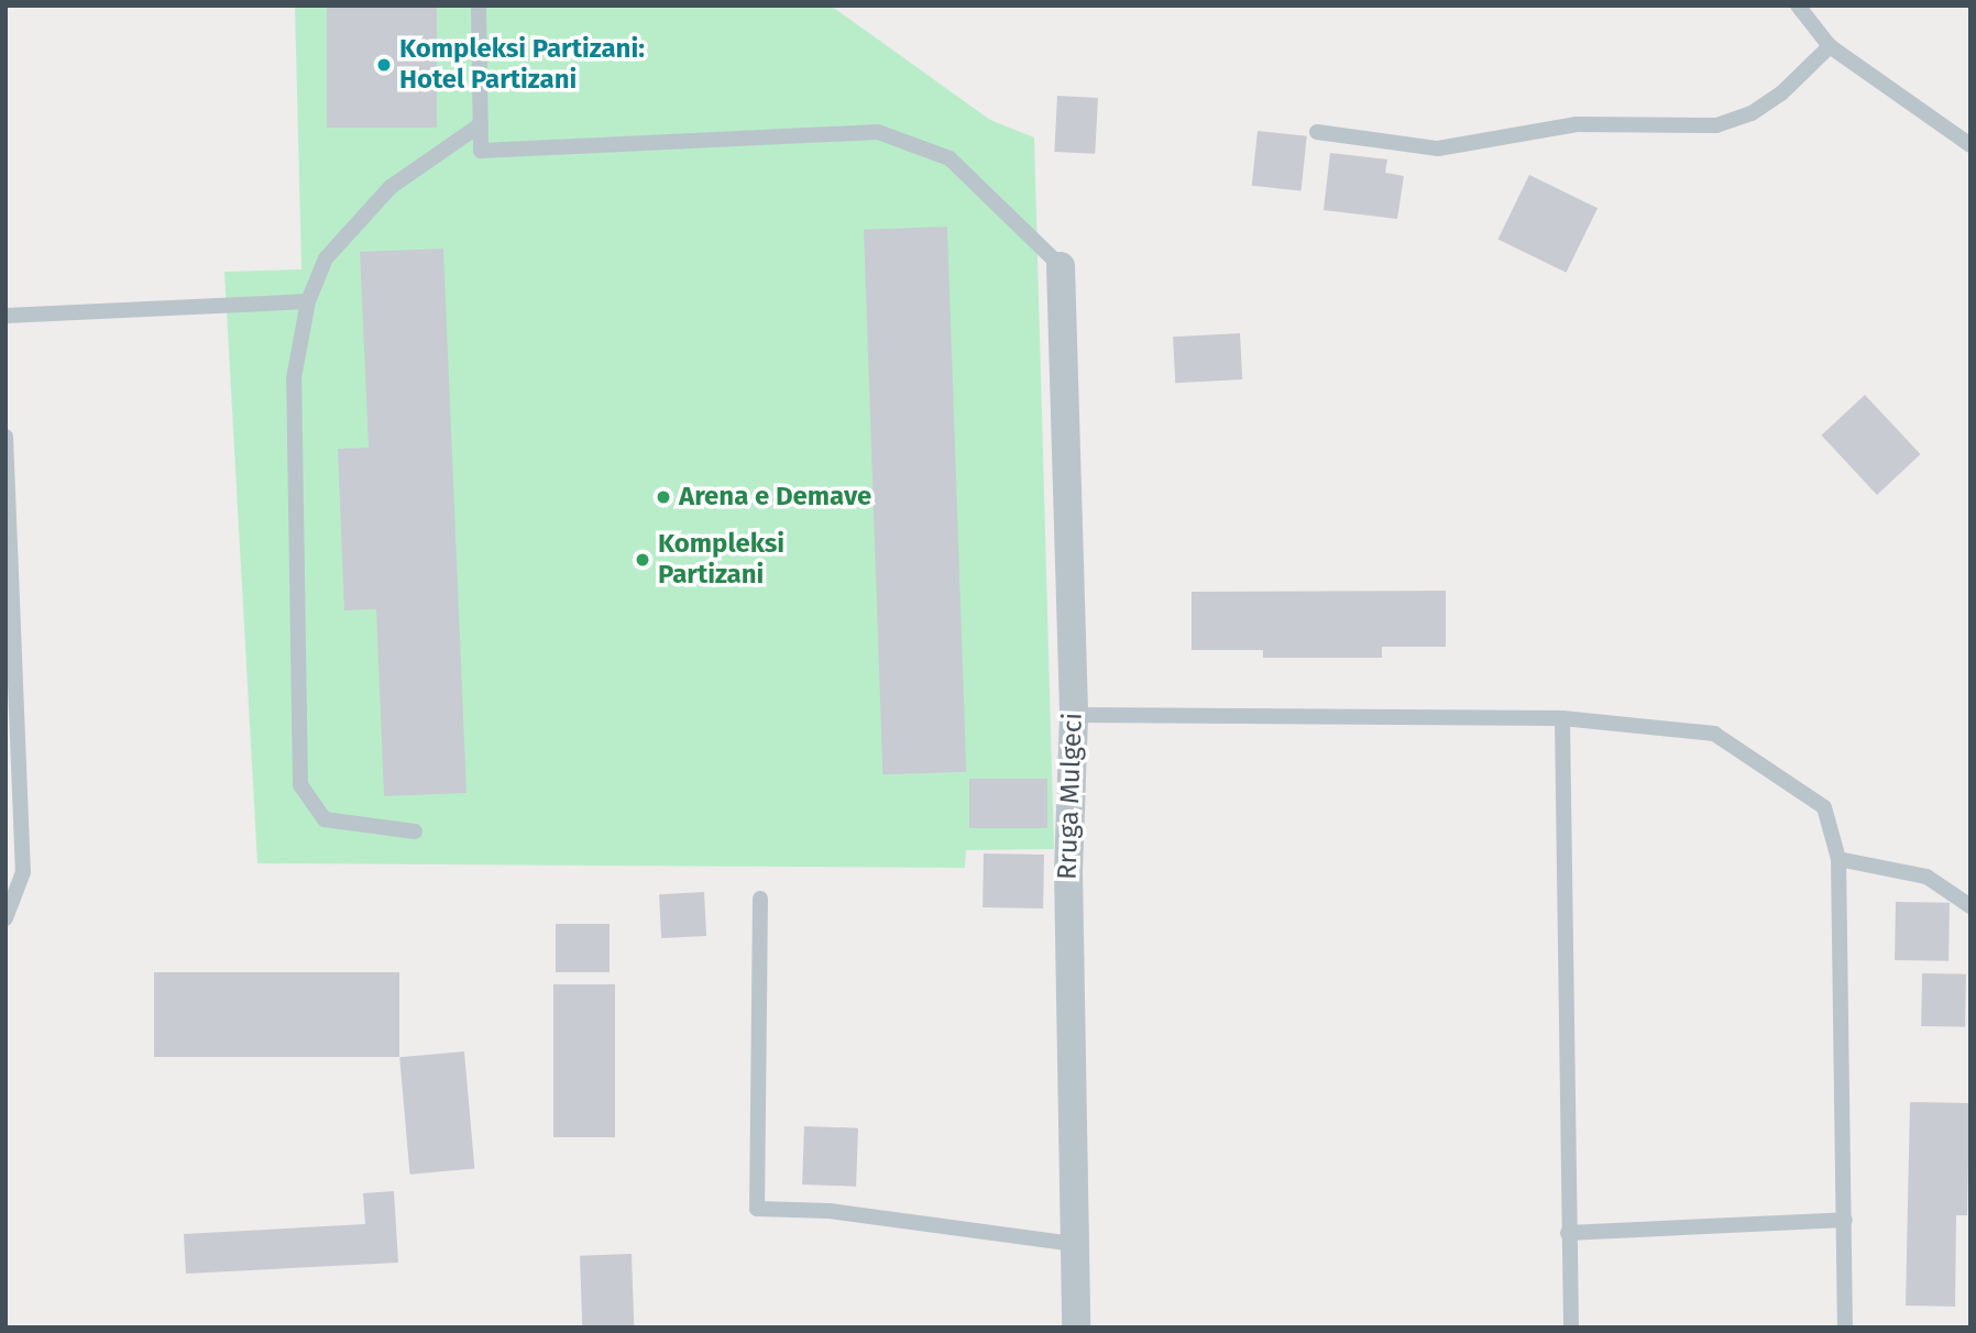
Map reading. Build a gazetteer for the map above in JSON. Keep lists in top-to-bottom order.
{
  "streets": {
    "street": ["Rruga Mulgeci"]
  },
  "places": ["Kompleksi Partizani: Hotel Partizani", "Arena e Demave", "Kompleksi Partizani"]
}
